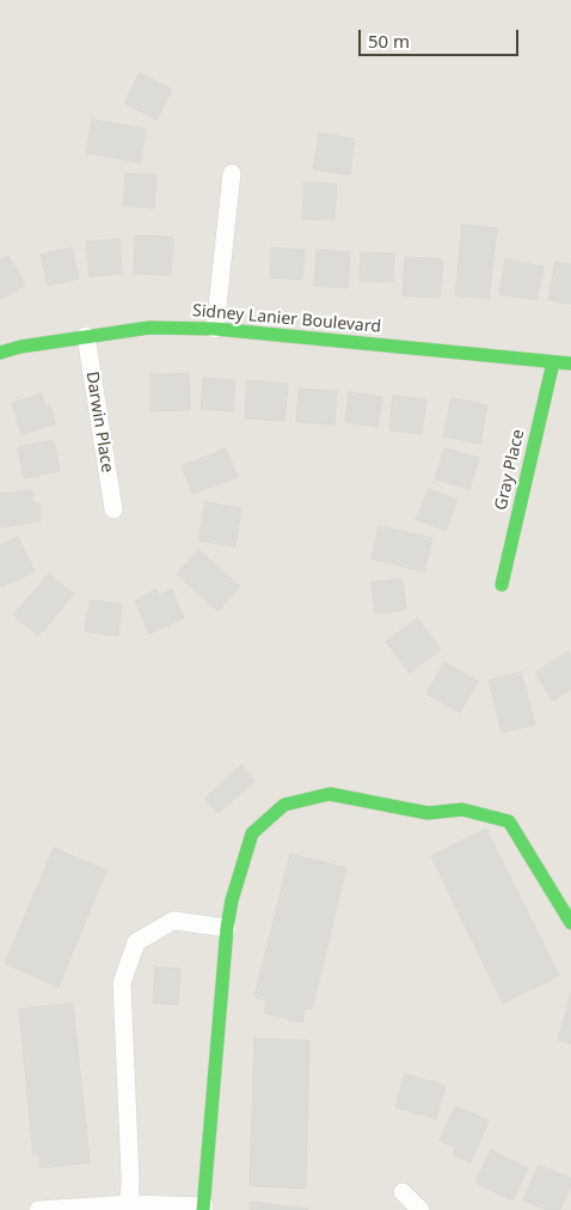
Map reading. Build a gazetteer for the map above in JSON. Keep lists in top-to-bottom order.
{
  "streets": {
    "street": ["Sidney Lanier Boulevard", "Darwin Place", "Gray Place"]
  },
  "crossings": [
    ["Sidney Lanier Boulevard", "Darwin Place"],
    ["Sidney Lanier Boulevard", "Gray Place"]
  ],
  "scale_bar": "50 m"
}
